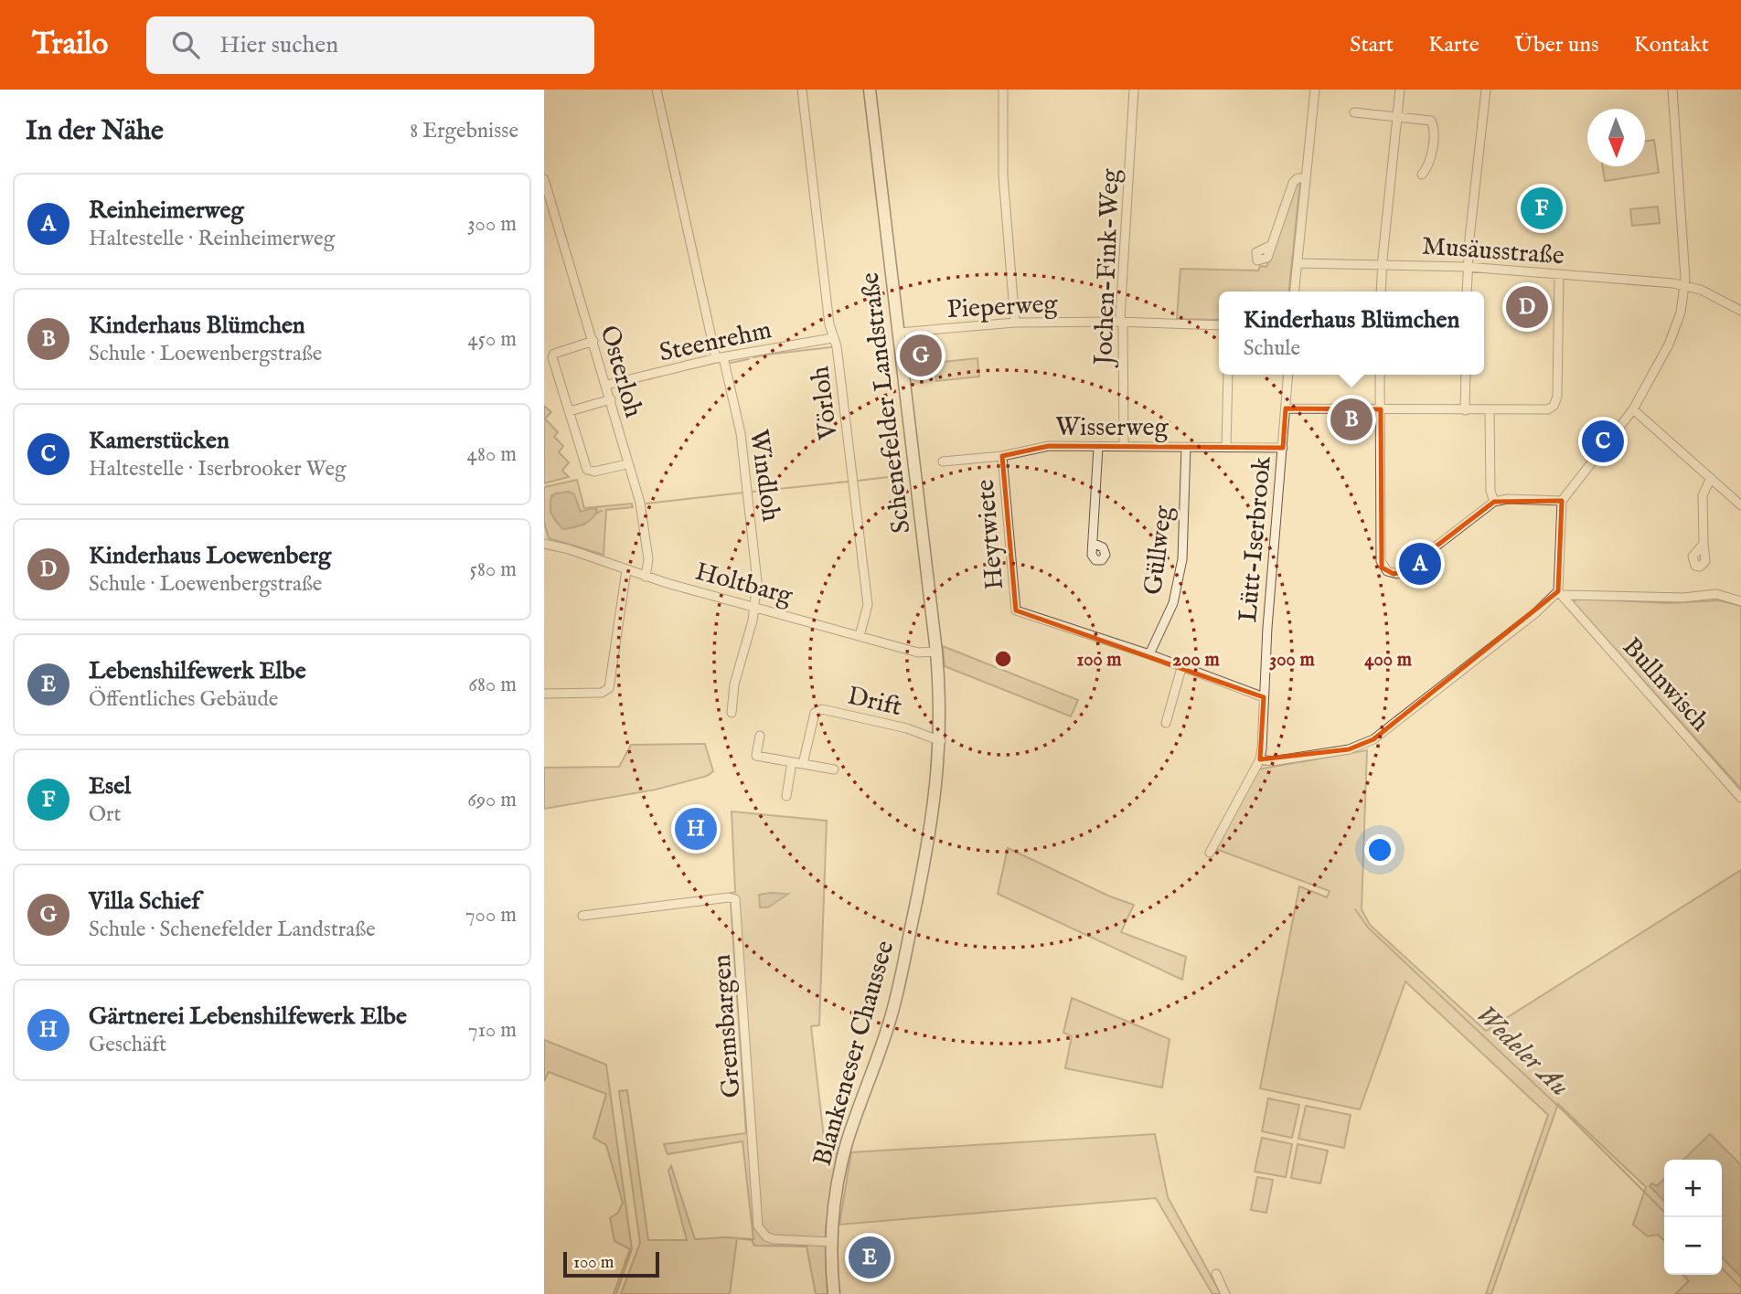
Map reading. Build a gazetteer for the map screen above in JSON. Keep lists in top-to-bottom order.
{
  "streets": {
    "main road": ["Schenefelder Landstraße", "Blankeneser Chaussee"],
    "street": [
      "Musäusstraße",
      "Jochen-Fink-Weg",
      "Pieperweg",
      "Steenrehm",
      "Osterloh",
      "Vörloh",
      "Wisserweg",
      "Windloh",
      "Heytwiete",
      "Lütt-Iserbrook",
      "Güllweg",
      "Holtbarg",
      "Bullnwisch",
      "Drift",
      "Gremsbargen"
    ]
  },
  "crossings": [
    ["Jochen-Fink-Weg", "Pieperweg"],
    ["Jochen-Fink-Weg", "Wisserweg"],
    ["Pieperweg", "Schenefelder Landstraße"],
    ["Steenrehm", "Osterloh"],
    ["Steenrehm", "Vörloh"],
    ["Steenrehm", "Windloh"],
    ["Osterloh", "Holtbarg"],
    ["Vörloh", "Holtbarg"],
    ["Schenefelder Landstraße", "Holtbarg"],
    ["Schenefelder Landstraße", "Blankeneser Chaussee"],
    ["Wisserweg", "Heytwiete"],
    ["Wisserweg", "Lütt-Iserbrook"],
    ["Wisserweg", "Güllweg"],
    ["Windloh", "Holtbarg"],
    ["Heytwiete", "Güllweg"],
    ["Drift", "Blankeneser Chaussee"],
    ["Gremsbargen", "Blankeneser Chaussee"]
  ],
  "water": ["Wedeler Au"],
  "scale_bar": "100 m",
  "north": "bottom",
  "page": {
    "header": "Trailo",
    "search": "Hier suchen",
    "nav": [
      "Start",
      "Karte",
      "Über uns",
      "Kontakt"
    ],
    "heading": ["In der Nähe", "8 Ergebnisse"],
    "list": [
      {
        "mark": "A",
        "name": "Reinheimerweg",
        "note": "Haltestelle · Reinheimerweg",
        "value": "300 m"
      },
      {
        "mark": "B",
        "name": "Kinderhaus Blümchen",
        "note": "Schule · Loewenbergstraße",
        "value": "450 m"
      },
      {
        "mark": "C",
        "name": "Kamerstücken",
        "note": "Haltestelle · Iserbrooker Weg",
        "value": "480 m"
      },
      {
        "mark": "D",
        "name": "Kinderhaus Loewenberg",
        "note": "Schule · Loewenbergstraße",
        "value": "580 m"
      },
      {
        "mark": "E",
        "name": "Lebenshilfewerk Elbe",
        "note": "Öffentliches Gebäude",
        "value": "680 m"
      },
      {
        "mark": "F",
        "name": "Esel",
        "note": "Ort",
        "value": "690 m"
      },
      {
        "mark": "G",
        "name": "Villa Schief",
        "note": "Schule · Schenefelder Landstraße",
        "value": "700 m"
      },
      {
        "mark": "H",
        "name": "Gärtnerei Lebenshilfewerk Elbe",
        "note": "Geschäft",
        "value": "710 m"
      }
    ],
    "pins": [
      "F",
      "D",
      "G",
      "B",
      "C",
      "A",
      "H",
      "E"
    ],
    "popup": ["Kinderhaus Blümchen", "Schule"],
    "map_buttons": ["+", "−"],
    "scale": "100 m"
  },
  "rings": [
    "100 m",
    "200 m",
    "300 m",
    "400 m"
  ]
}
